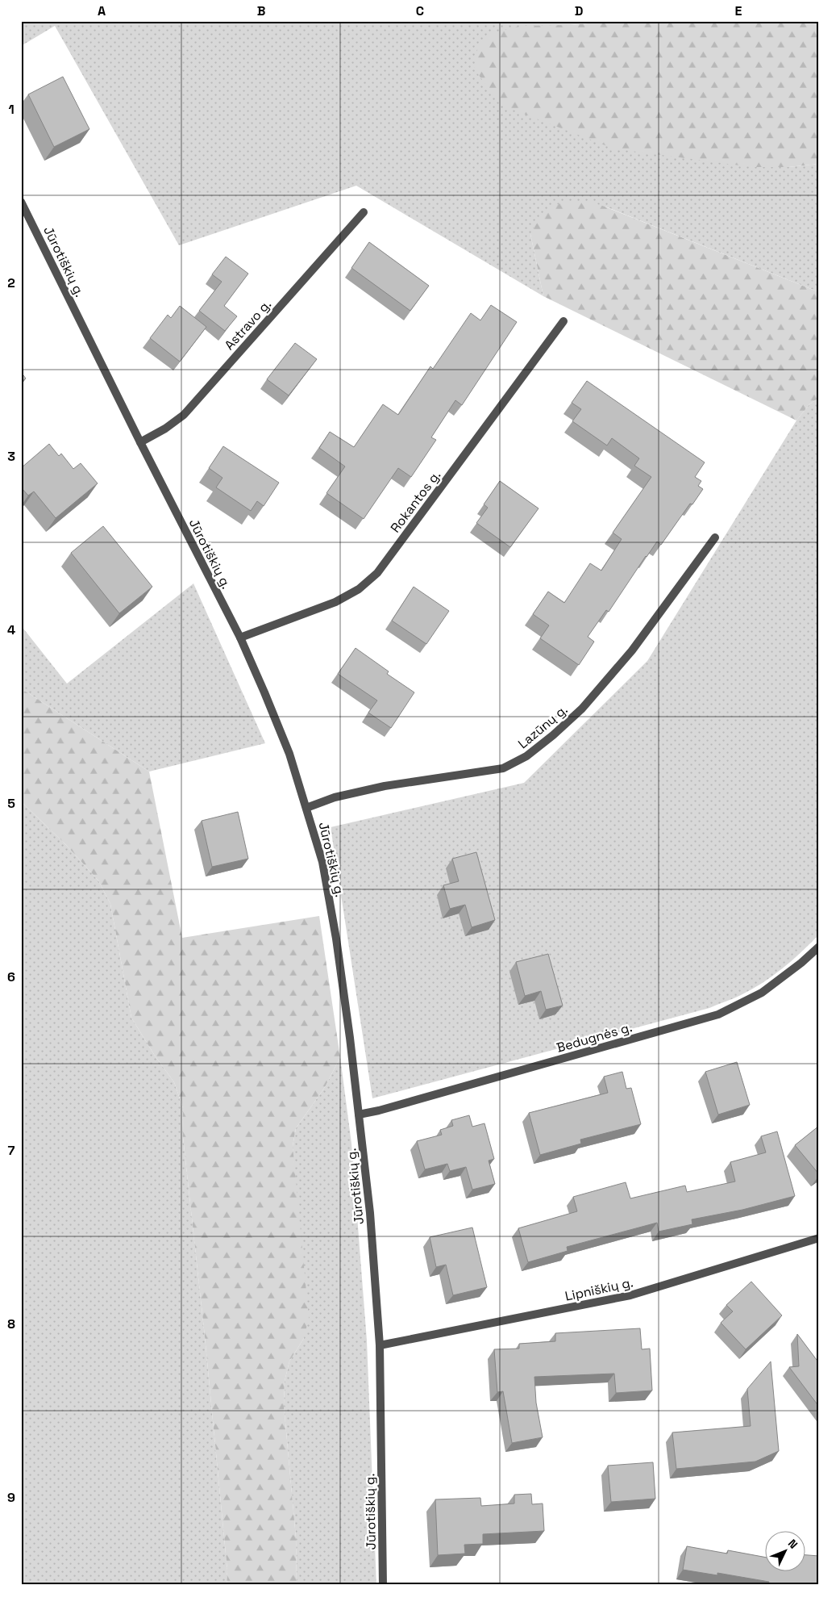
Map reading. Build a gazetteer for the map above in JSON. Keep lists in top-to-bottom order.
{
  "streets": {
    "street": [
      "Jūrotiškių g.",
      "Astravo g.",
      "Rokantos g.",
      "Lazūnų g.",
      "Bedugnės g.",
      "Lipniškių g."
    ]
  },
  "crossings": [
    ["Jūrotiškių g.", "Astravo g."],
    ["Jūrotiškių g.", "Rokantos g."],
    ["Jūrotiškių g.", "Lazūnų g."],
    ["Jūrotiškių g.", "Bedugnės g."],
    ["Jūrotiškių g.", "Lipniškių g."]
  ],
  "north": "top right",
  "grid": {
    "columns": [
      "A",
      "B",
      "C",
      "D",
      "E"
    ],
    "rows": [
      "1",
      "2",
      "3",
      "4",
      "5",
      "6",
      "7",
      "8",
      "9"
    ]
  }
}
